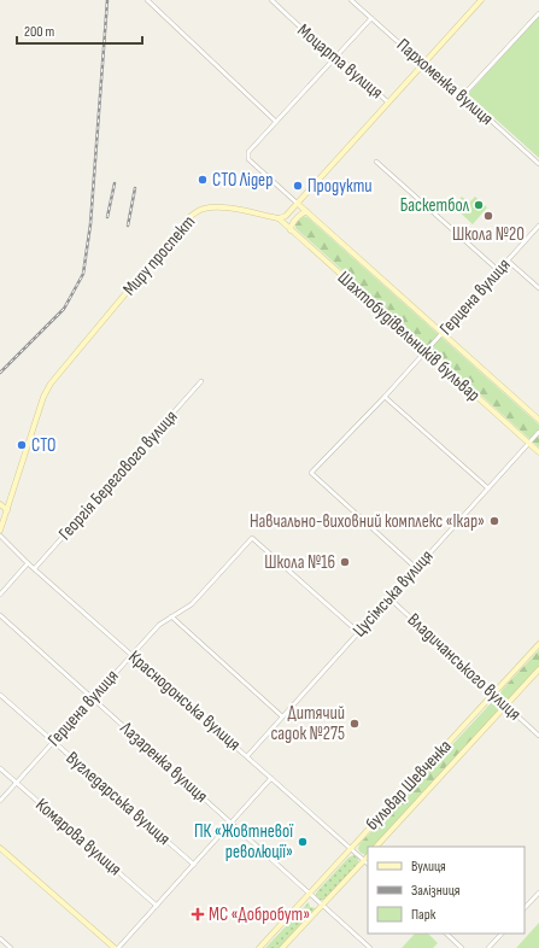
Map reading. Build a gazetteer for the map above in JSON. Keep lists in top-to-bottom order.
{
  "streets": {
    "main road": ["Миру проспект", "Шахтобудівельників бульвар", "бульвар Шевченка"],
    "street": [
      "Моцарта вулиця",
      "Пархоменка вулиця",
      "Герцена вулиця",
      "Георгія Берегового вулиця",
      "Цусімська вулиця",
      "Владичанського вулиця",
      "Краснодонська вулиця",
      "Лазаренка вулиця",
      "Вугледарська вулиця",
      "Комарова вулиця"
    ]
  },
  "crossings": [
    ["Миру проспект", "Шахтобудівельників бульвар"],
    ["Герцена вулиця", "Шахтобудівельників бульвар"],
    ["Герцена вулиця", "Цусімська вулиця"],
    ["Герцена вулиця", "Краснодонська вулиця"],
    ["Герцена вулиця", "Лазаренка вулиця"],
    ["Герцена вулиця", "Вугледарська вулиця"],
    ["Герцена вулиця", "Комарова вулиця"],
    ["Шахтобудівельників бульвар", "Цусімська вулиця"],
    ["Георгія Берегового вулиця", "Краснодонська вулиця"],
    ["Цусімська вулиця", "Владичанського вулиця"],
    ["Цусімська вулиця", "Краснодонська вулиця"],
    ["Владичанського вулиця", "бульвар Шевченка"],
    ["Краснодонська вулиця", "бульвар Шевченка"],
    ["Лазаренка вулиця", "бульвар Шевченка"]
  ],
  "places": {
    "other": [
      "СТО Лідер",
      "Продукти",
      "Баскетбол",
      "Школа №20",
      "СТО",
      "Навчально-виховний комплекс «Ікар»",
      "Школа №16",
      "Дитячий садок №275",
      "ПК «Жовтневої революції»"
    ],
    "health": ["МС «Добробут»"]
  },
  "legend": ["Вулиця", "Залізниця", "Парк"],
  "scale_bar": "200 m"
}
